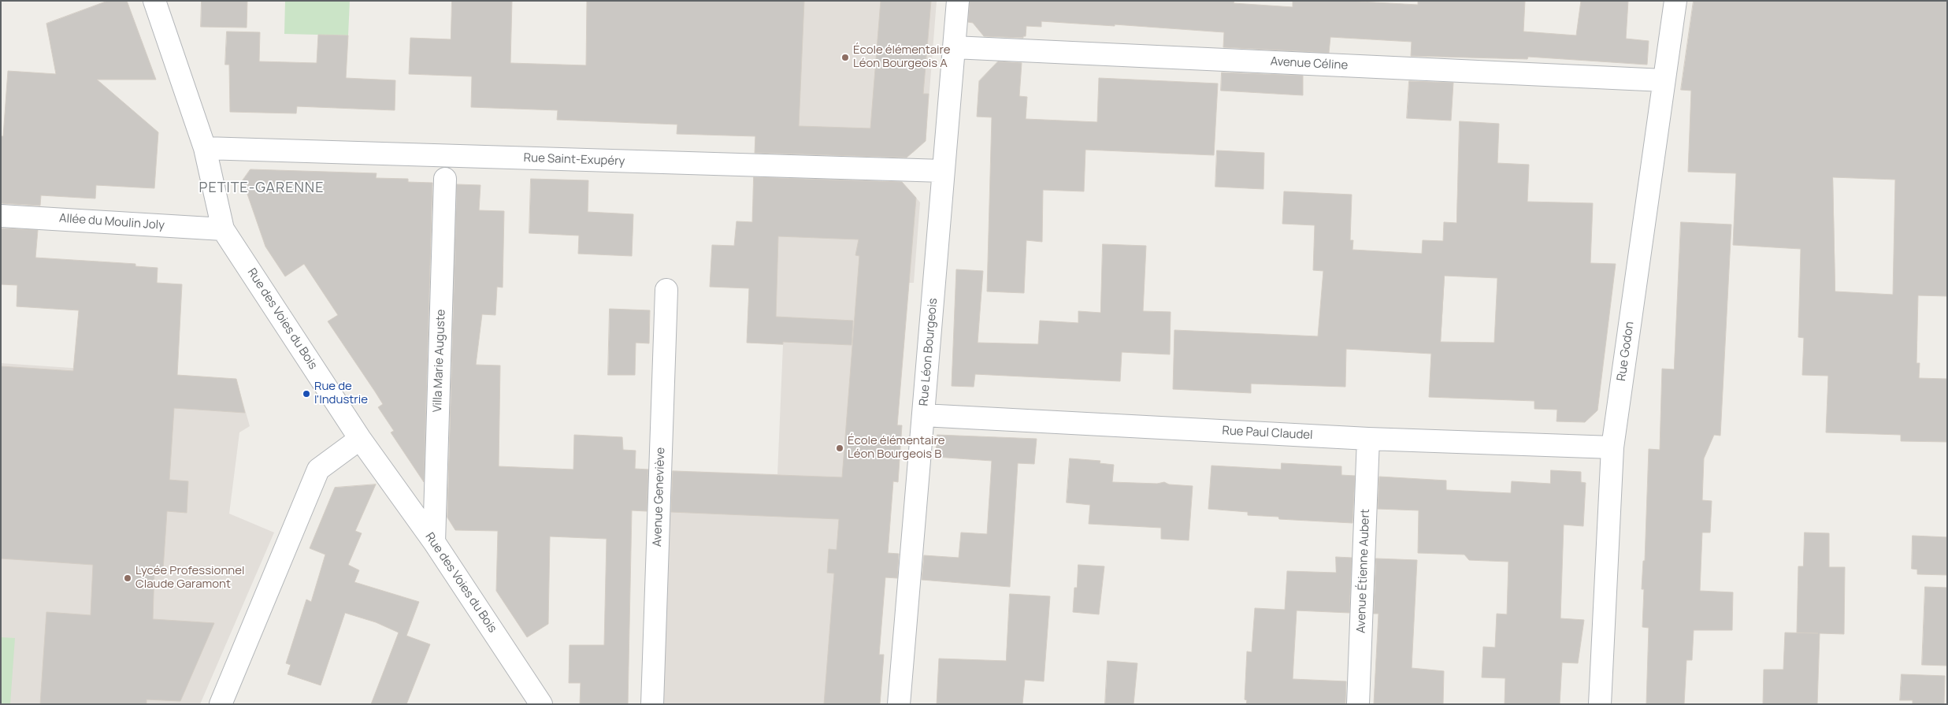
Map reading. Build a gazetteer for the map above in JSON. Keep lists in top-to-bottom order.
{
  "streets": {
    "street": [
      "Avenue Céline",
      "Rue Saint-Exupéry",
      "Allée du Moulin Joly",
      "Rue des Voies du Bois",
      "Rue Godon",
      "Rue Léon Bourgeois",
      "Villa Marie Auguste",
      "Rue Paul Claudel",
      "Avenue Geneviève",
      "Avenue Étienne Aubert"
    ]
  },
  "crossings": [
    ["Avenue Céline", "Rue Godon"],
    ["Avenue Céline", "Rue Léon Bourgeois"],
    ["Rue Saint-Exupéry", "Rue des Voies du Bois"],
    ["Rue Saint-Exupéry", "Rue Léon Bourgeois"],
    ["Allée du Moulin Joly", "Rue des Voies du Bois"],
    ["Rue des Voies du Bois", "Villa Marie Auguste"],
    ["Rue Godon", "Rue Paul Claudel"],
    ["Rue Léon Bourgeois", "Rue Paul Claudel"],
    ["Rue Paul Claudel", "Avenue Étienne Aubert"]
  ],
  "districts": ["PETITE-GARENNE"],
  "places": [
    "École élémentaire Léon Bourgeois A",
    "Rue de l'Industrie",
    "École élémentaire Léon Bourgeois B",
    "Lycée Professionnel Claude Garamont"
  ]
}
